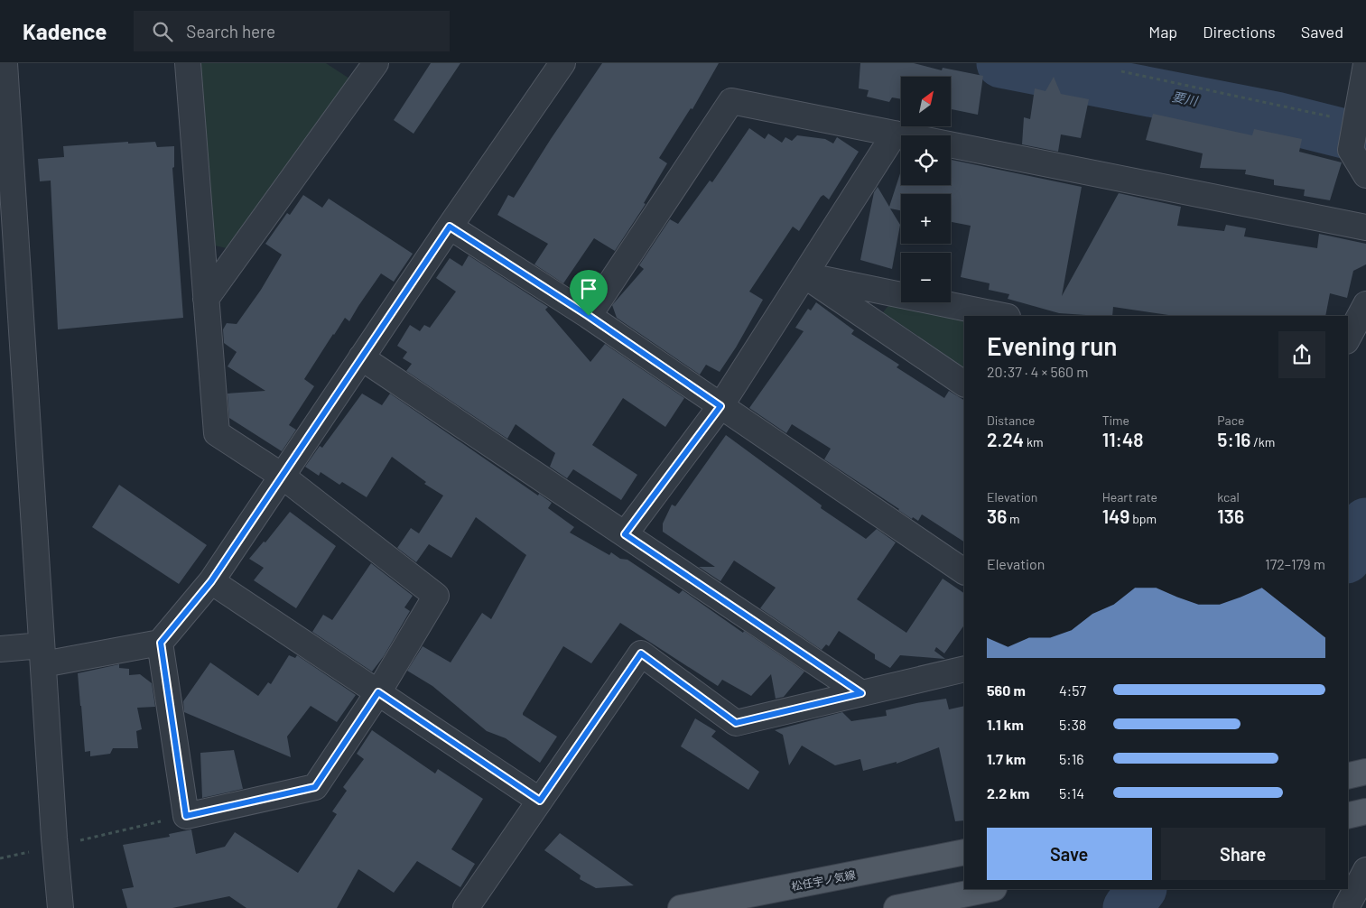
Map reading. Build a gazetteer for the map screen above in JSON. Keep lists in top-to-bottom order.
{
  "streets": {
    "main road": ["松任宇ノ気線"]
  },
  "water": ["要川"],
  "north": "top right",
  "page": {
    "header": "Kadence",
    "search": "Search here",
    "nav": ["Map", "Directions", "Saved"],
    "map_buttons": ["+", "−"],
    "heading": ["Evening run", "20:37 · 4 × 560 m"],
    "stats": [
      ["Distance", "2.24 km"],
      ["Time", "11:48"],
      ["Pace", "5:16 /km"],
      ["Elevation", "36 m"],
      ["Heart rate", "149 bpm"],
      ["kcal", "136"]
    ],
    "chart": ["Elevation", "172–179 m"],
    "list": [
      {
        "name": "560 m",
        "note": "4:57"
      },
      {
        "name": "1.1 km",
        "note": "5:38"
      },
      {
        "name": "1.7 km",
        "note": "5:16"
      },
      {
        "name": "2.2 km",
        "note": "5:14"
      }
    ],
    "buttons": ["Save", "Share"]
  }
}
